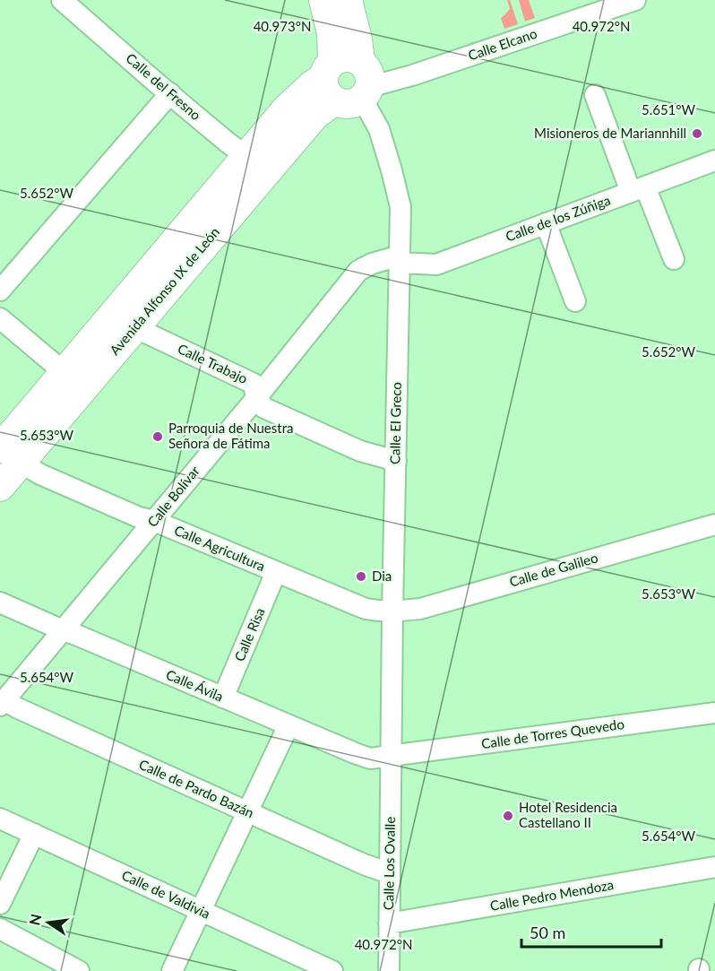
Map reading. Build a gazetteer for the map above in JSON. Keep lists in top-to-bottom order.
{
  "streets": {
    "main road": ["Avenida Alfonso IX de León", "Calle El Greco"],
    "street": [
      "Calle Elcano",
      "Calle del Fresno",
      "Calle de los Zúñiga",
      "Calle Trabajo",
      "Calle Bolívar",
      "Calle Agricultura",
      "Calle de Galileo",
      "Calle Risa",
      "Calle Ávila",
      "Calle de Torres Quevedo",
      "Calle de Pardo Bazán",
      "Calle Los Ovalle",
      "Calle de Valdivia",
      "Calle Pedro Mendoza"
    ]
  },
  "crossings": [
    ["Calle Elcano", "Avenida Alfonso IX de León"],
    ["Calle Elcano", "Calle El Greco"],
    ["Calle del Fresno", "Avenida Alfonso IX de León"],
    ["Calle de los Zúñiga", "Calle El Greco"],
    ["Calle de los Zúñiga", "Calle Bolívar"],
    ["Avenida Alfonso IX de León", "Calle Trabajo"],
    ["Avenida Alfonso IX de León", "Calle El Greco"],
    ["Avenida Alfonso IX de León", "Calle Agricultura"],
    ["Calle Trabajo", "Calle El Greco"],
    ["Calle Trabajo", "Calle Bolívar"],
    ["Calle El Greco", "Calle Bolívar"],
    ["Calle El Greco", "Calle Agricultura"],
    ["Calle El Greco", "Calle de Galileo"],
    ["Calle El Greco", "Calle Ávila"],
    ["Calle El Greco", "Calle de Torres Quevedo"],
    ["Calle El Greco", "Calle Los Ovalle"],
    ["Calle Bolívar", "Calle Agricultura"],
    ["Calle Bolívar", "Calle Ávila"],
    ["Calle Bolívar", "Calle de Pardo Bazán"],
    ["Calle Agricultura", "Calle de Galileo"],
    ["Calle Agricultura", "Calle Risa"],
    ["Calle Risa", "Calle Ávila"],
    ["Calle Ávila", "Calle de Torres Quevedo"],
    ["Calle Ávila", "Calle Los Ovalle"],
    ["Calle de Torres Quevedo", "Calle Los Ovalle"],
    ["Calle de Pardo Bazán", "Calle Los Ovalle"],
    ["Calle Los Ovalle", "Calle Pedro Mendoza"]
  ],
  "places": [
    "Misioneros de Mariannhill",
    "Parroquia de Nuestra Señora de Fátima",
    "Dia",
    "Hotel Residencia Castellano II"
  ],
  "scale_bar": "50 m",
  "north": "left",
  "coordinates": [
    "40.973°N",
    "40.972°N",
    "5.651°W",
    "5.652°W",
    "5.653°W",
    "5.654°W"
  ]
}
